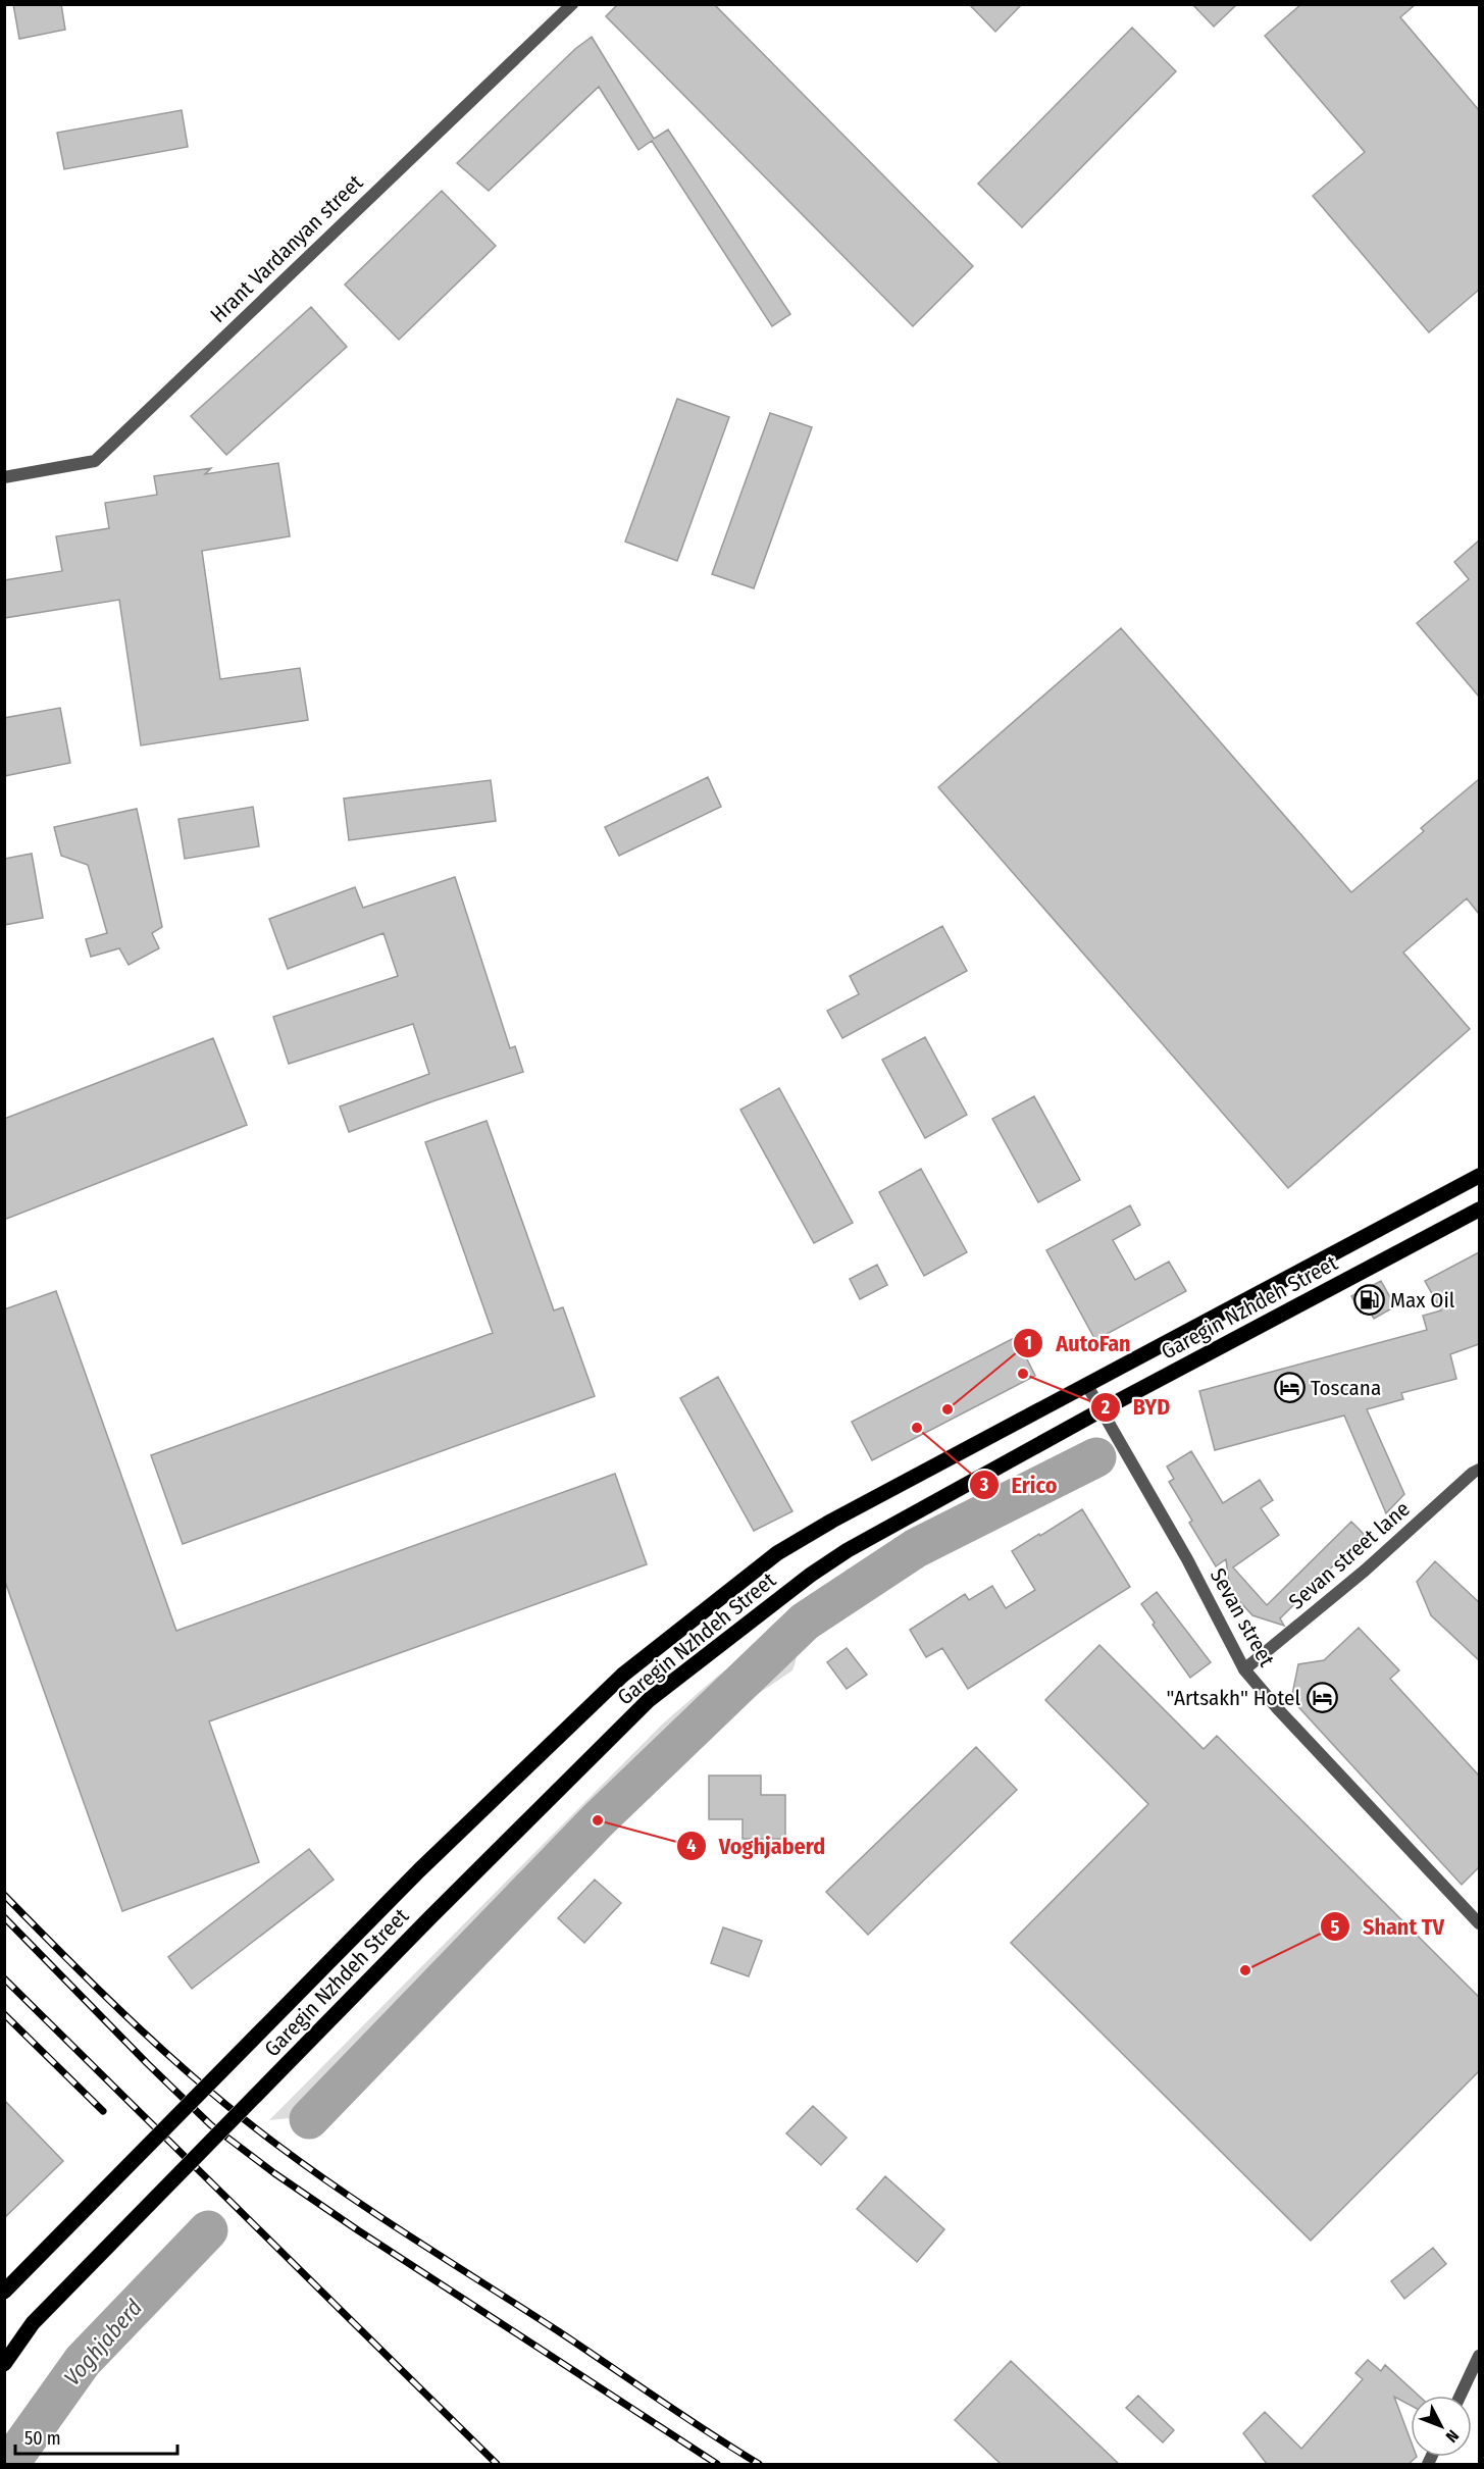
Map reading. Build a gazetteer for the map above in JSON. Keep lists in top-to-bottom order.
{
  "streets": {
    "main road": ["Garegin Nzhdeh Street"],
    "street": ["Hrant Vardanyan street", "Sevan street lane", "Sevan street"]
  },
  "crossings": [
    ["Garegin Nzhdeh Street", "Sevan street"],
    ["Sevan street lane", "Sevan street"]
  ],
  "water": ["Voghjaberd"],
  "places": {
    "fuel station": ["Max Oil"],
    "other": [
      "BYD",
      "AutoFan",
      "Erico",
      "Voghjaberd",
      "Shant TV"
    ],
    "hotel": ["Tosсana", "\"Artsakh\" Hotel"]
  },
  "scale_bar": "50 m",
  "north": "bottom right"
}
